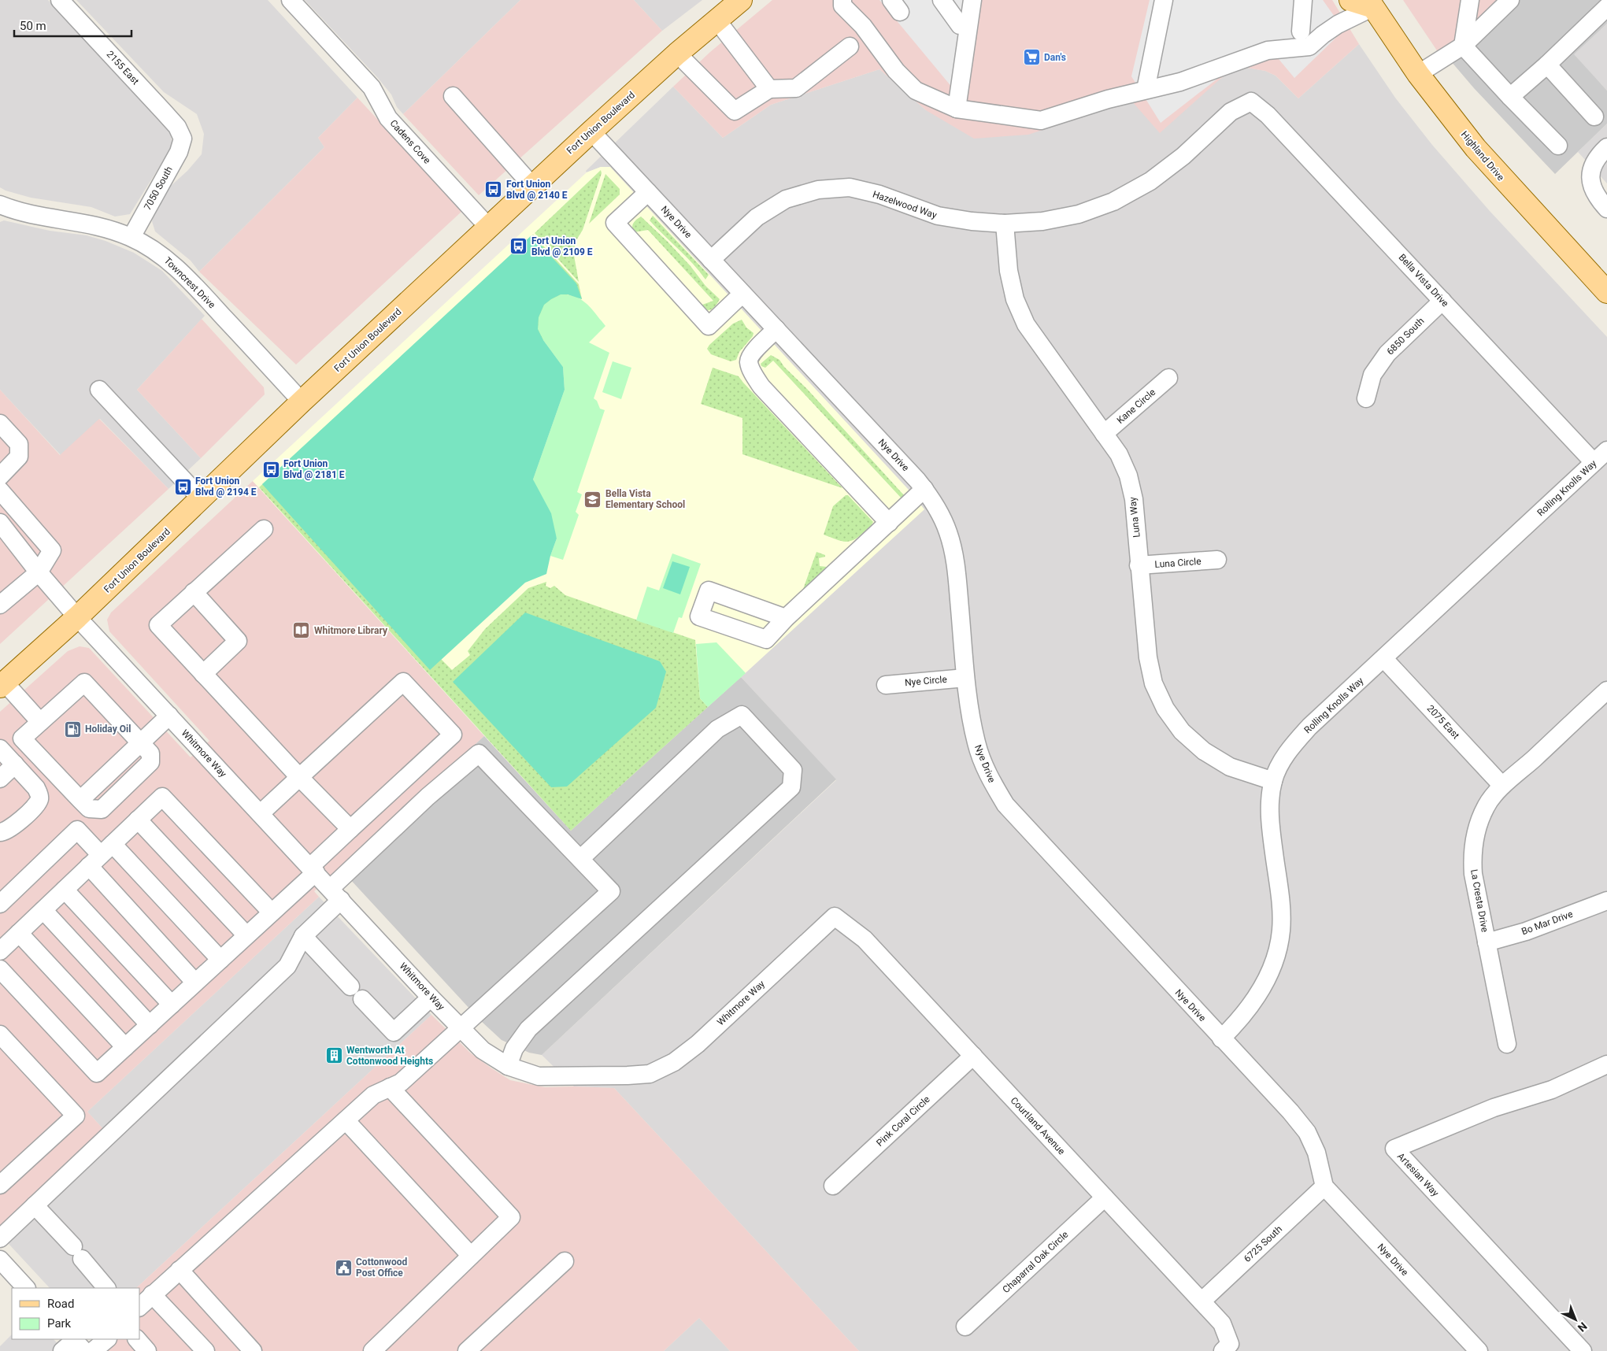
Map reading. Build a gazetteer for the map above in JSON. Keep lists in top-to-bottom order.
{
  "streets": {
    "main road": ["Fort Union Boulevard", "Highland Drive"],
    "street": [
      "2155 East",
      "Cadens Cove",
      "7050 South",
      "Hazelwood Way",
      "Nye Drive",
      "Bella Vista Drive",
      "Towncrest Drive",
      "6850 South",
      "Kane Circle",
      "Rolling Knolls Way",
      "Luna Way",
      "Luna Circle",
      "Nye Circle",
      "2075 East",
      "Whitmore Way",
      "La Cresta Drive",
      "Bo Mar Drive",
      "Pink Coral Circle",
      "Courtland Avenue",
      "Artesian Way",
      "6725 South",
      "Chaparral Oak Circle"
    ]
  },
  "crossings": [
    ["2155 East", "7050 South"],
    ["Fort Union Boulevard", "Cadens Cove"],
    ["Fort Union Boulevard", "Nye Drive"],
    ["Fort Union Boulevard", "Towncrest Drive"],
    ["Fort Union Boulevard", "Whitmore Way"],
    ["7050 South", "Towncrest Drive"],
    ["Hazelwood Way", "Nye Drive"],
    ["Hazelwood Way", "Bella Vista Drive"],
    ["Hazelwood Way", "Luna Way"],
    ["Nye Drive", "Rolling Knolls Way"],
    ["Nye Drive", "Nye Circle"],
    ["Nye Drive", "6725 South"],
    ["Bella Vista Drive", "6850 South"],
    ["Bella Vista Drive", "Rolling Knolls Way"],
    ["Kane Circle", "Luna Way"],
    ["Rolling Knolls Way", "Luna Way"],
    ["Rolling Knolls Way", "2075 East"],
    ["Luna Way", "Luna Circle"],
    ["2075 East", "La Cresta Drive"],
    ["Whitmore Way", "Courtland Avenue"],
    ["La Cresta Drive", "Bo Mar Drive"],
    ["Pink Coral Circle", "Courtland Avenue"],
    ["Courtland Avenue", "6725 South"],
    ["Courtland Avenue", "Chaparral Oak Circle"]
  ],
  "places": {
    "supermarket": ["Dan's"],
    "bus stop": [
      "Fort Union Blvd @ 2140 E",
      "Fort Union Blvd @ 2109 E",
      "Fort Union Blvd @ 2181 E",
      "Fort Union Blvd @ 2194 E"
    ],
    "school or university": ["Bella Vista Elementary School"],
    "library": ["Whitmore Library"],
    "fuel station": ["Holiday Oil"],
    "building": ["Wentworth At Cottonwood Heights"],
    "public building": ["Cottonwood Post Office"]
  },
  "legend": ["Road", "Park"],
  "scale_bar": "50 m",
  "north": "bottom right"
}
